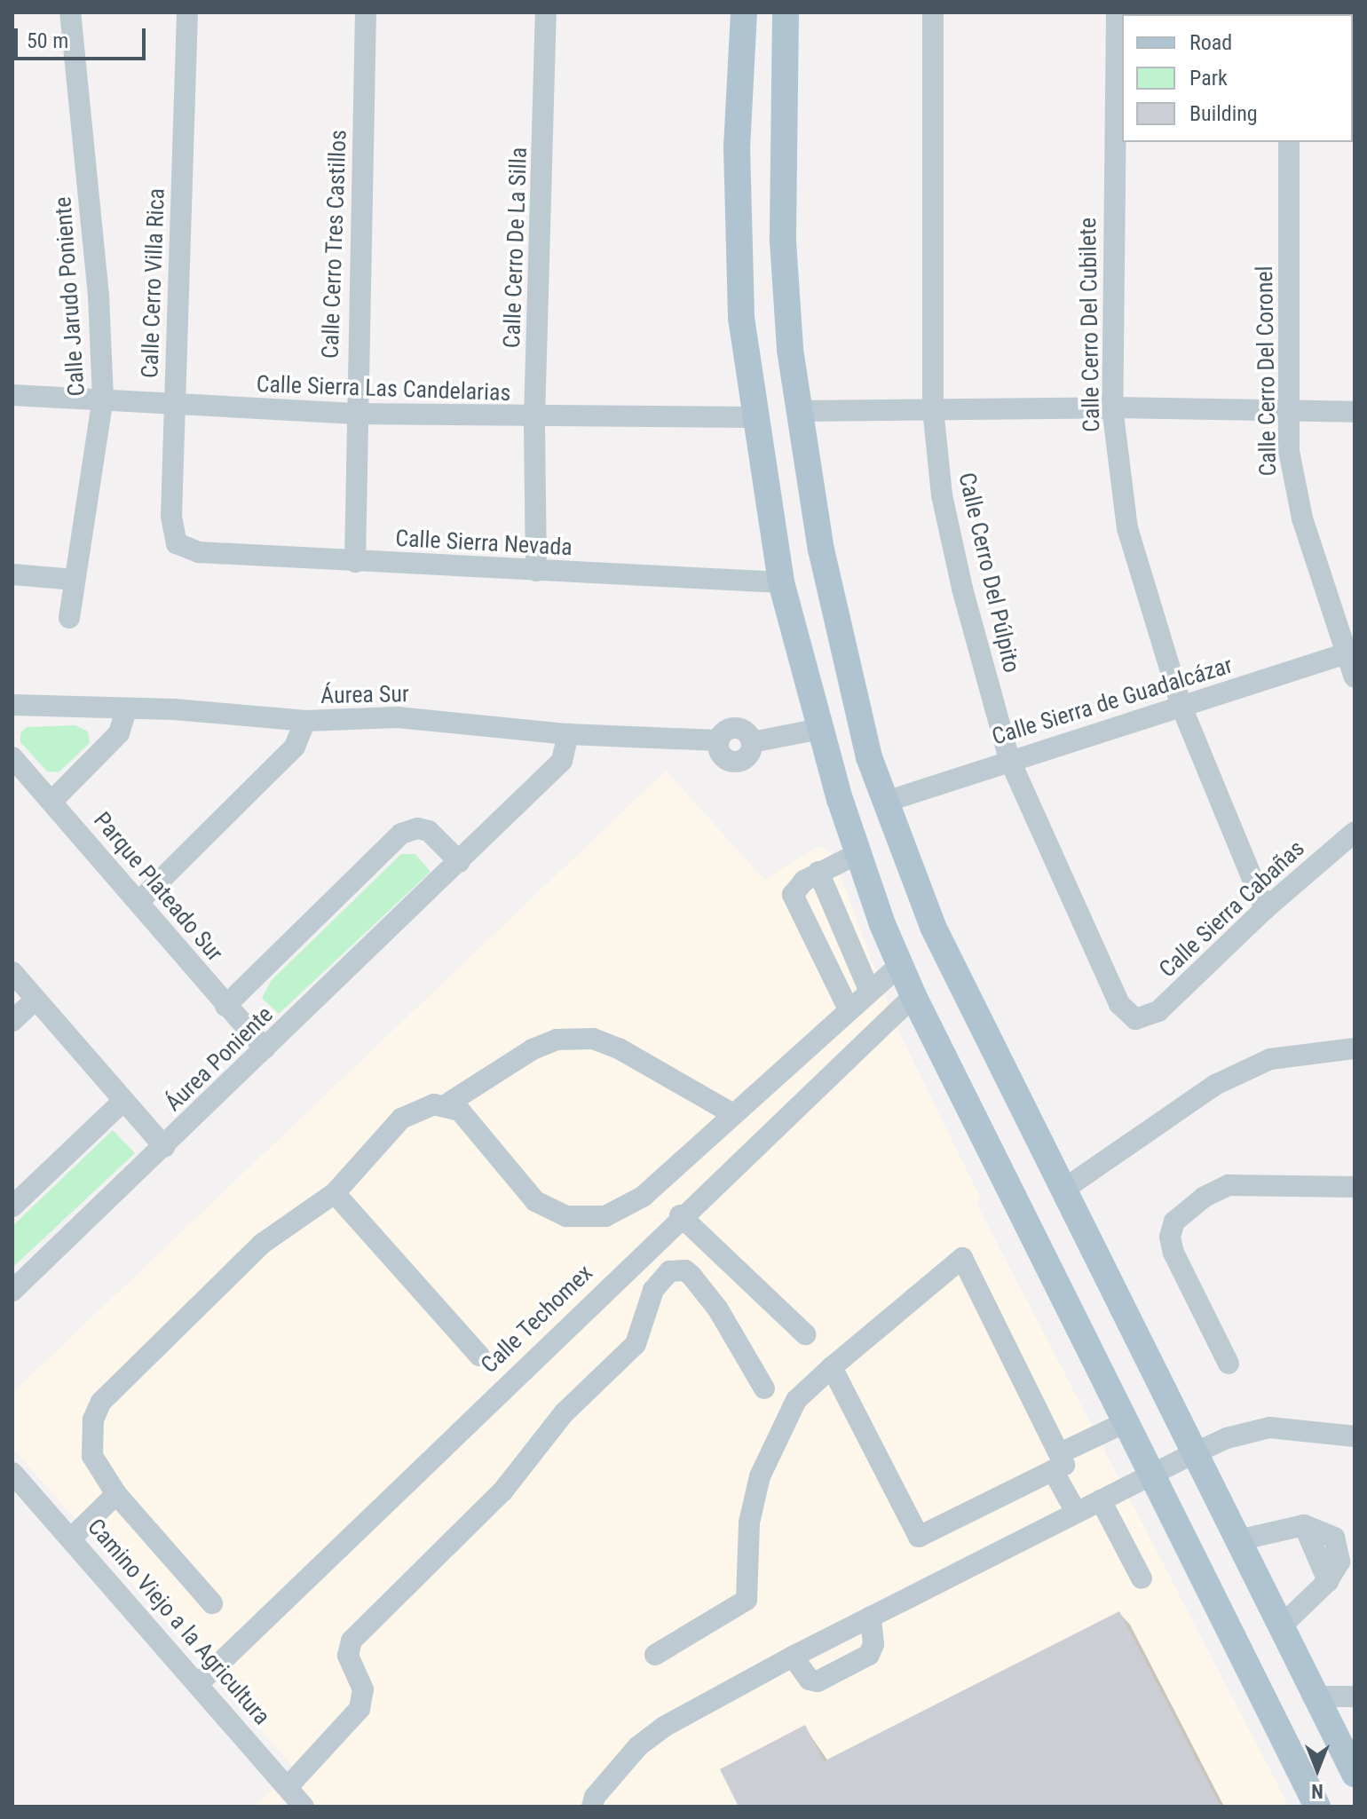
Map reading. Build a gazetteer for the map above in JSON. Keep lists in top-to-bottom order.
{
  "streets": {
    "street": [
      "Calle Cerro Tres Castillos",
      "Calle Cerro De La Silla",
      "Calle Cerro Villa Rica",
      "Calle Jarudo Poniente",
      "Calle Cerro Del Cubilete",
      "Calle Cerro Del Coronel",
      "Calle Sierra Las Candelarias",
      "Calle Sierra Nevada",
      "Calle Cerro Del Púlpito",
      "Áurea Sur",
      "Calle Sierra de Guadalcázar",
      "Parque Plateado Sur",
      "Calle Sierra Cabañas",
      "Áurea Poniente",
      "Calle Techomex",
      "Camino Viejo a la Agricultura"
    ]
  },
  "crossings": [
    ["Calle Cerro Tres Castillos", "Calle Sierra Las Candelarias"],
    ["Calle Cerro Tres Castillos", "Calle Sierra Nevada"],
    ["Calle Cerro De La Silla", "Calle Sierra Las Candelarias"],
    ["Calle Cerro De La Silla", "Calle Sierra Nevada"],
    ["Calle Cerro Villa Rica", "Calle Sierra Las Candelarias"],
    ["Calle Cerro Villa Rica", "Calle Sierra Nevada"],
    ["Calle Jarudo Poniente", "Calle Sierra Las Candelarias"],
    ["Calle Cerro Del Cubilete", "Calle Sierra de Guadalcázar"],
    ["Calle Cerro Del Cubilete", "Calle Sierra Cabañas"],
    ["Calle Cerro Del Coronel", "Calle Sierra de Guadalcázar"],
    ["Calle Cerro Del Púlpito", "Calle Sierra de Guadalcázar"],
    ["Calle Cerro Del Púlpito", "Calle Sierra Cabañas"],
    ["Áurea Sur", "Áurea Poniente"],
    ["Parque Plateado Sur", "Áurea Poniente"],
    ["Calle Techomex", "Camino Viejo a la Agricultura"]
  ],
  "legend": ["Road", "Park", "Building"],
  "scale_bar": "50 m",
  "north": "bottom"
}
